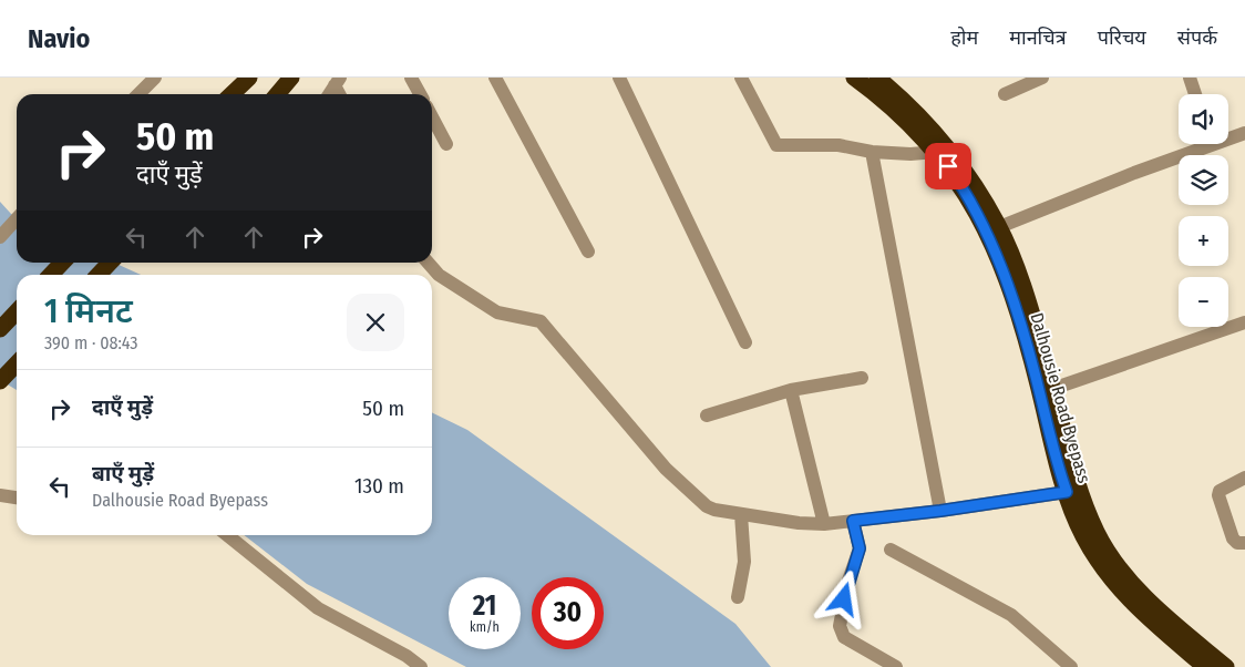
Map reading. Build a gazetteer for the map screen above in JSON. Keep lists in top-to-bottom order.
{
  "streets": {
    "highway": ["Dalhousie Road Byepass"]
  },
  "page": {
    "header": "Navio",
    "nav": [
      "होम",
      "मानचित्र",
      "परिचय",
      "संपर्क"
    ],
    "map_buttons": ["+", "−"],
    "turn": ["50 m", "दाएँ मुड़ें"],
    "heading": ["1 मिनट", "390 m · 08:43"],
    "list": [
      {
        "name": "दाएँ मुड़ें",
        "value": "50 m"
      },
      {
        "name": "बाएँ मुड़ें",
        "note": "Dalhousie Road Byepass",
        "value": "130 m"
      }
    ],
    "speed": "21 km/h",
    "limit": "30"
  }
}
